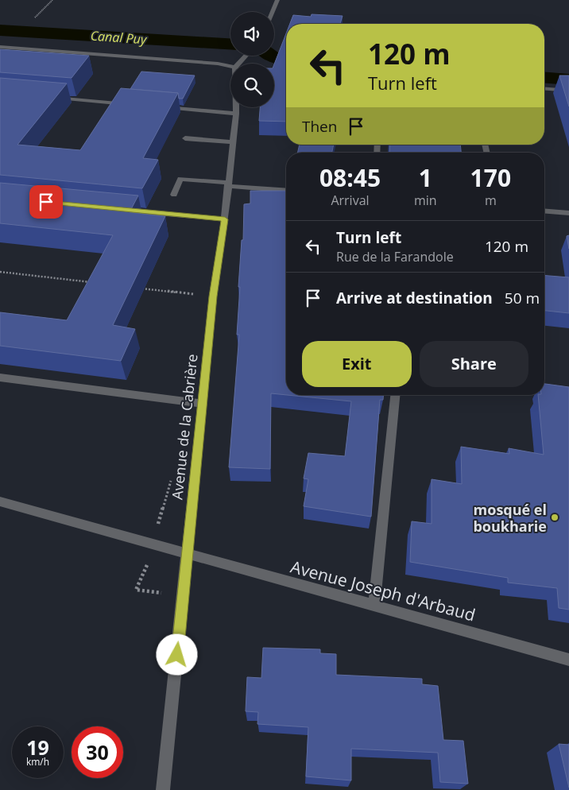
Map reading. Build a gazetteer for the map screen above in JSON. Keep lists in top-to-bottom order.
{
  "streets": {
    "street": ["Avenue de la Cabrière", "Avenue Joseph d'Arbaud"]
  },
  "crossings": [
    ["Avenue de la Cabrière", "Avenue Joseph d'Arbaud"]
  ],
  "water": ["Canal Puy"],
  "places": ["mosqué el boukharie"],
  "page": {
    "turn": ["120 m", "Turn left"],
    "then": "Then",
    "eta": [
      "08:45",
      "Arrival",
      "1",
      "min",
      "170",
      "m"
    ],
    "list": [
      {
        "name": "Turn left",
        "note": "Rue de la Farandole",
        "value": "120 m"
      },
      {
        "name": "Arrive at destination",
        "value": "50 m"
      }
    ],
    "buttons": ["Exit", "Share"],
    "speed": "19 km/h",
    "limit": "30"
  }
}
